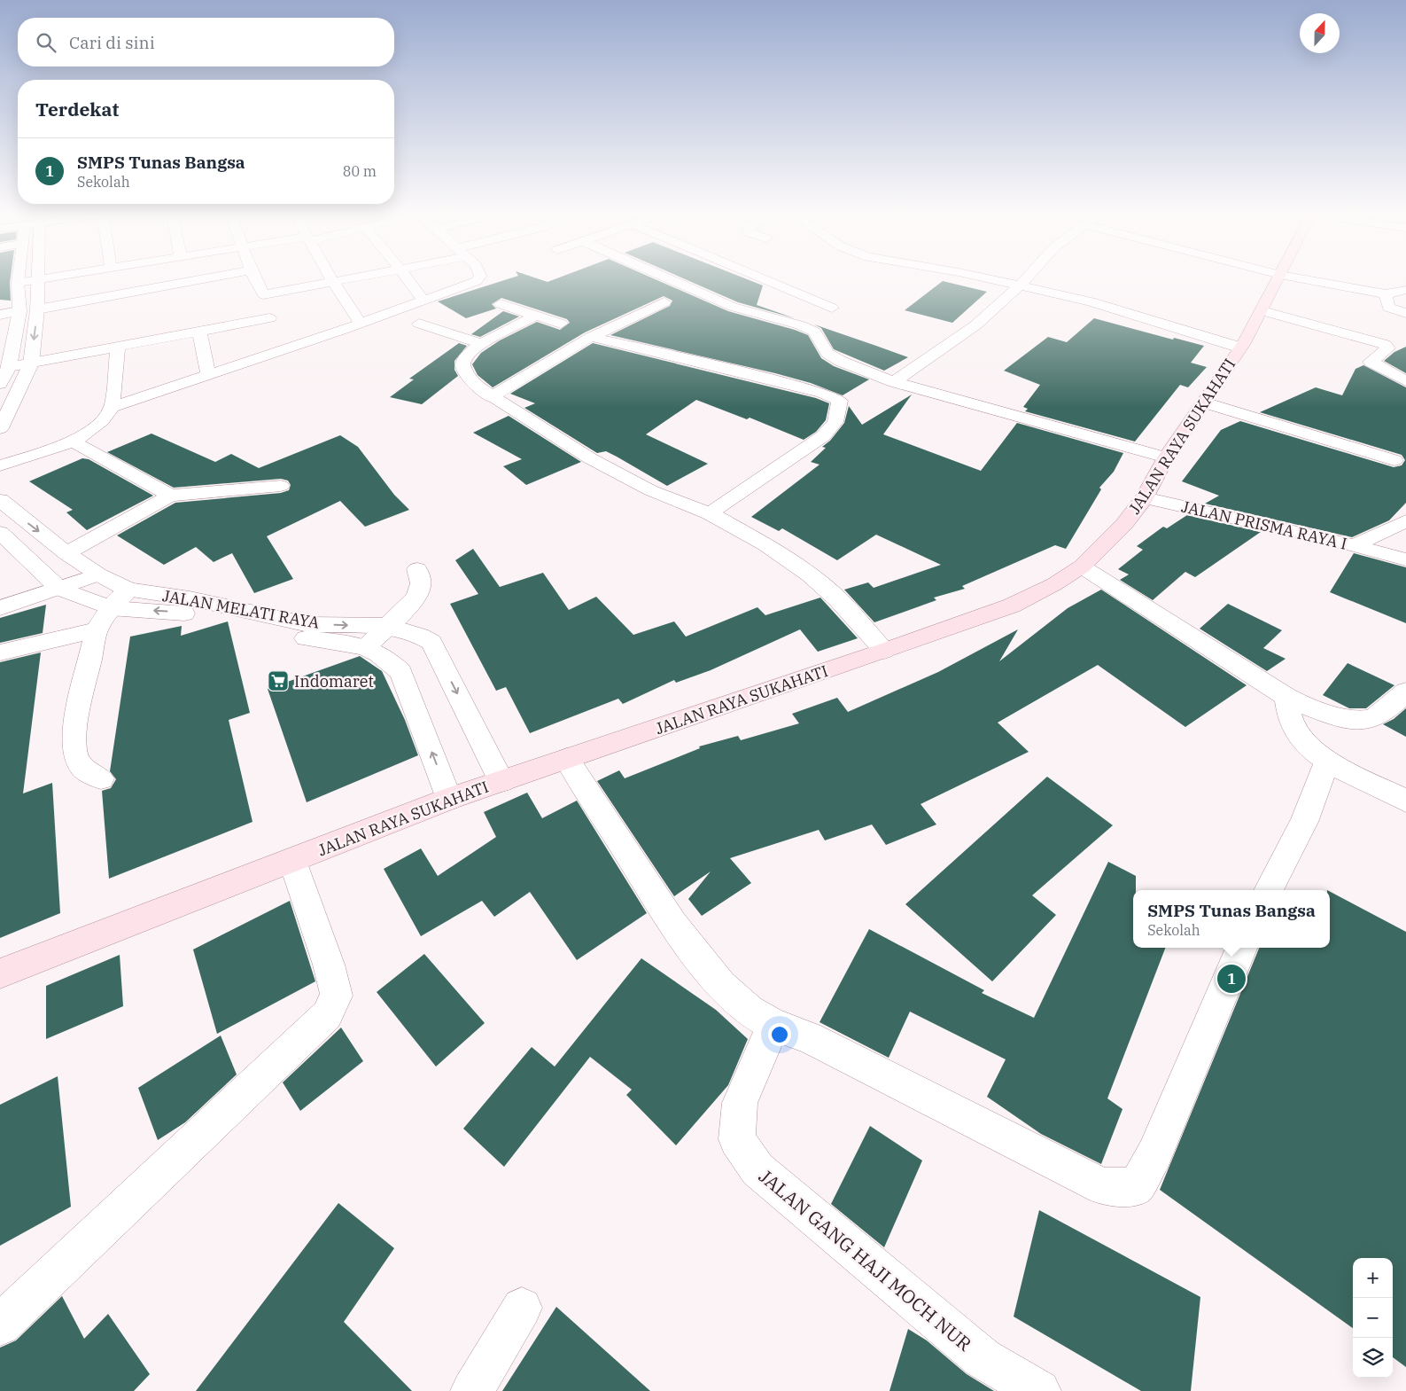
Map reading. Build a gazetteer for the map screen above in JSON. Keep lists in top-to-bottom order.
{
  "streets": {
    "main road": ["JALAN RAYA SUKAHATI"],
    "street": ["JALAN PRISMA RAYA I", "JALAN MELATI RAYA", "JALAN GANG HAJI MOCH NUR"]
  },
  "crossings": [
    ["JALAN RAYA SUKAHATI", "JALAN PRISMA RAYA I"],
    ["JALAN RAYA SUKAHATI", "JALAN MELATI RAYA"]
  ],
  "places": {
    "supermarket": ["Indomaret"]
  },
  "north": "top",
  "page": {
    "search": "Cari di sini",
    "heading": "Terdekat",
    "list": [
      {
        "mark": "1",
        "name": "SMPS Tunas Bangsa",
        "note": "Sekolah",
        "value": "80 m"
      }
    ],
    "popup": ["SMPS Tunas Bangsa", "Sekolah"],
    "pins": "1",
    "map_buttons": ["+", "−"]
  }
}
